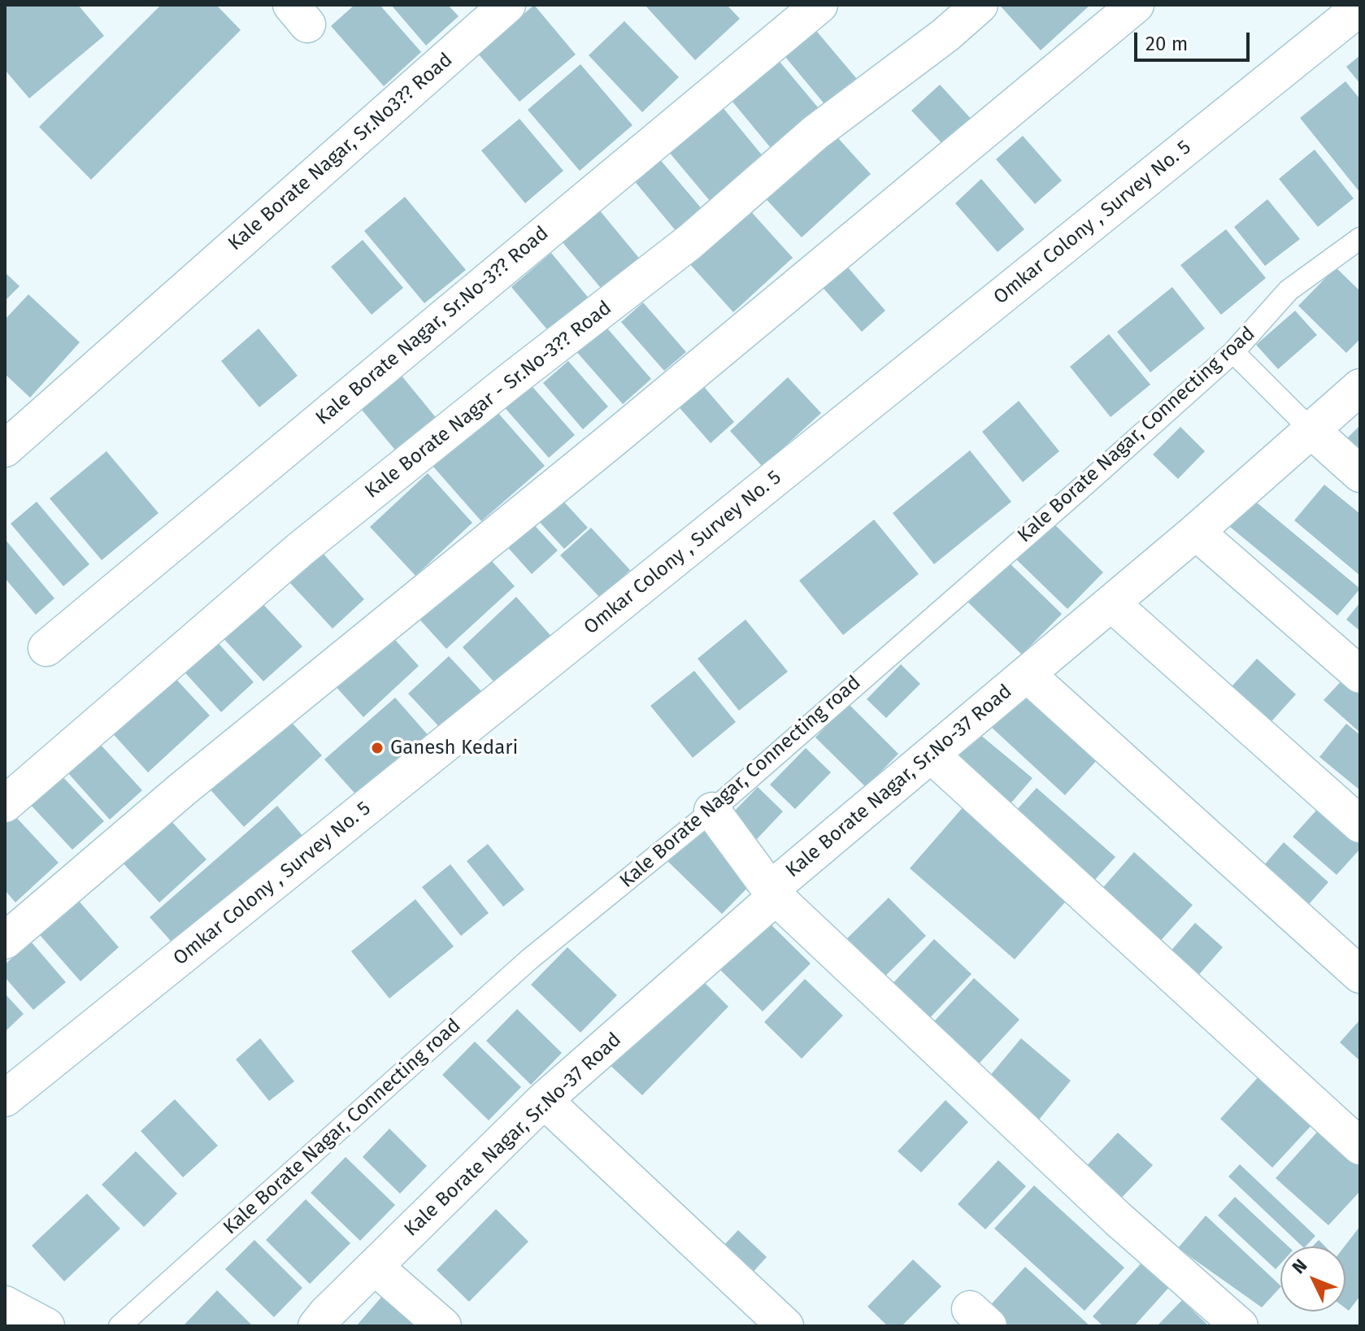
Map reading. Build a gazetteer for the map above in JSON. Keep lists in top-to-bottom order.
{
  "streets": {
    "street": [
      "Kale Borate Nagar, Sr.No3?? Road",
      "Omkar Colony , Survey No. 5",
      "Kale Borate Nagar, Sr.No-3?? Road",
      "Kale Borate Nagar - Sr.No-3?? Road",
      "Kale Borate Nagar, Sr.No-37 Road"
    ],
    "lane": ["Kale Borate Nagar, Connecting road"]
  },
  "places": ["Ganesh Kedari"],
  "scale_bar": "20 m",
  "north": "top left"
}
